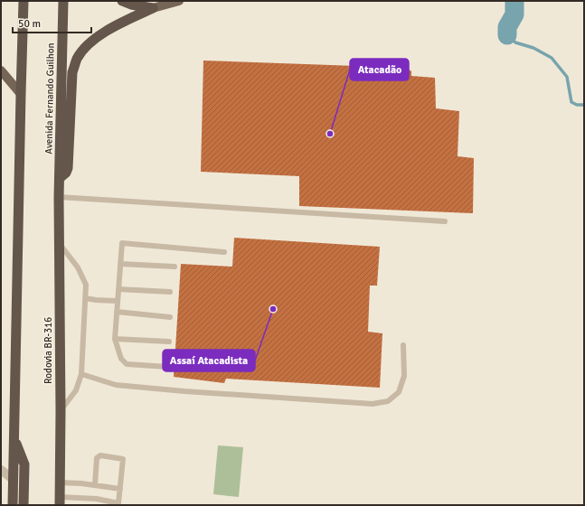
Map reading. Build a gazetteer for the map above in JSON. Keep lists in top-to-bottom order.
{
  "streets": {
    "highway": ["Avenida Fernando Guilhon", "Rodovia BR-316"]
  },
  "crossings": [
    ["Avenida Fernando Guilhon", "Rodovia BR-316"]
  ],
  "places": ["Atacadão", "Assaí Atacadista"],
  "scale_bar": "50 m"
}
